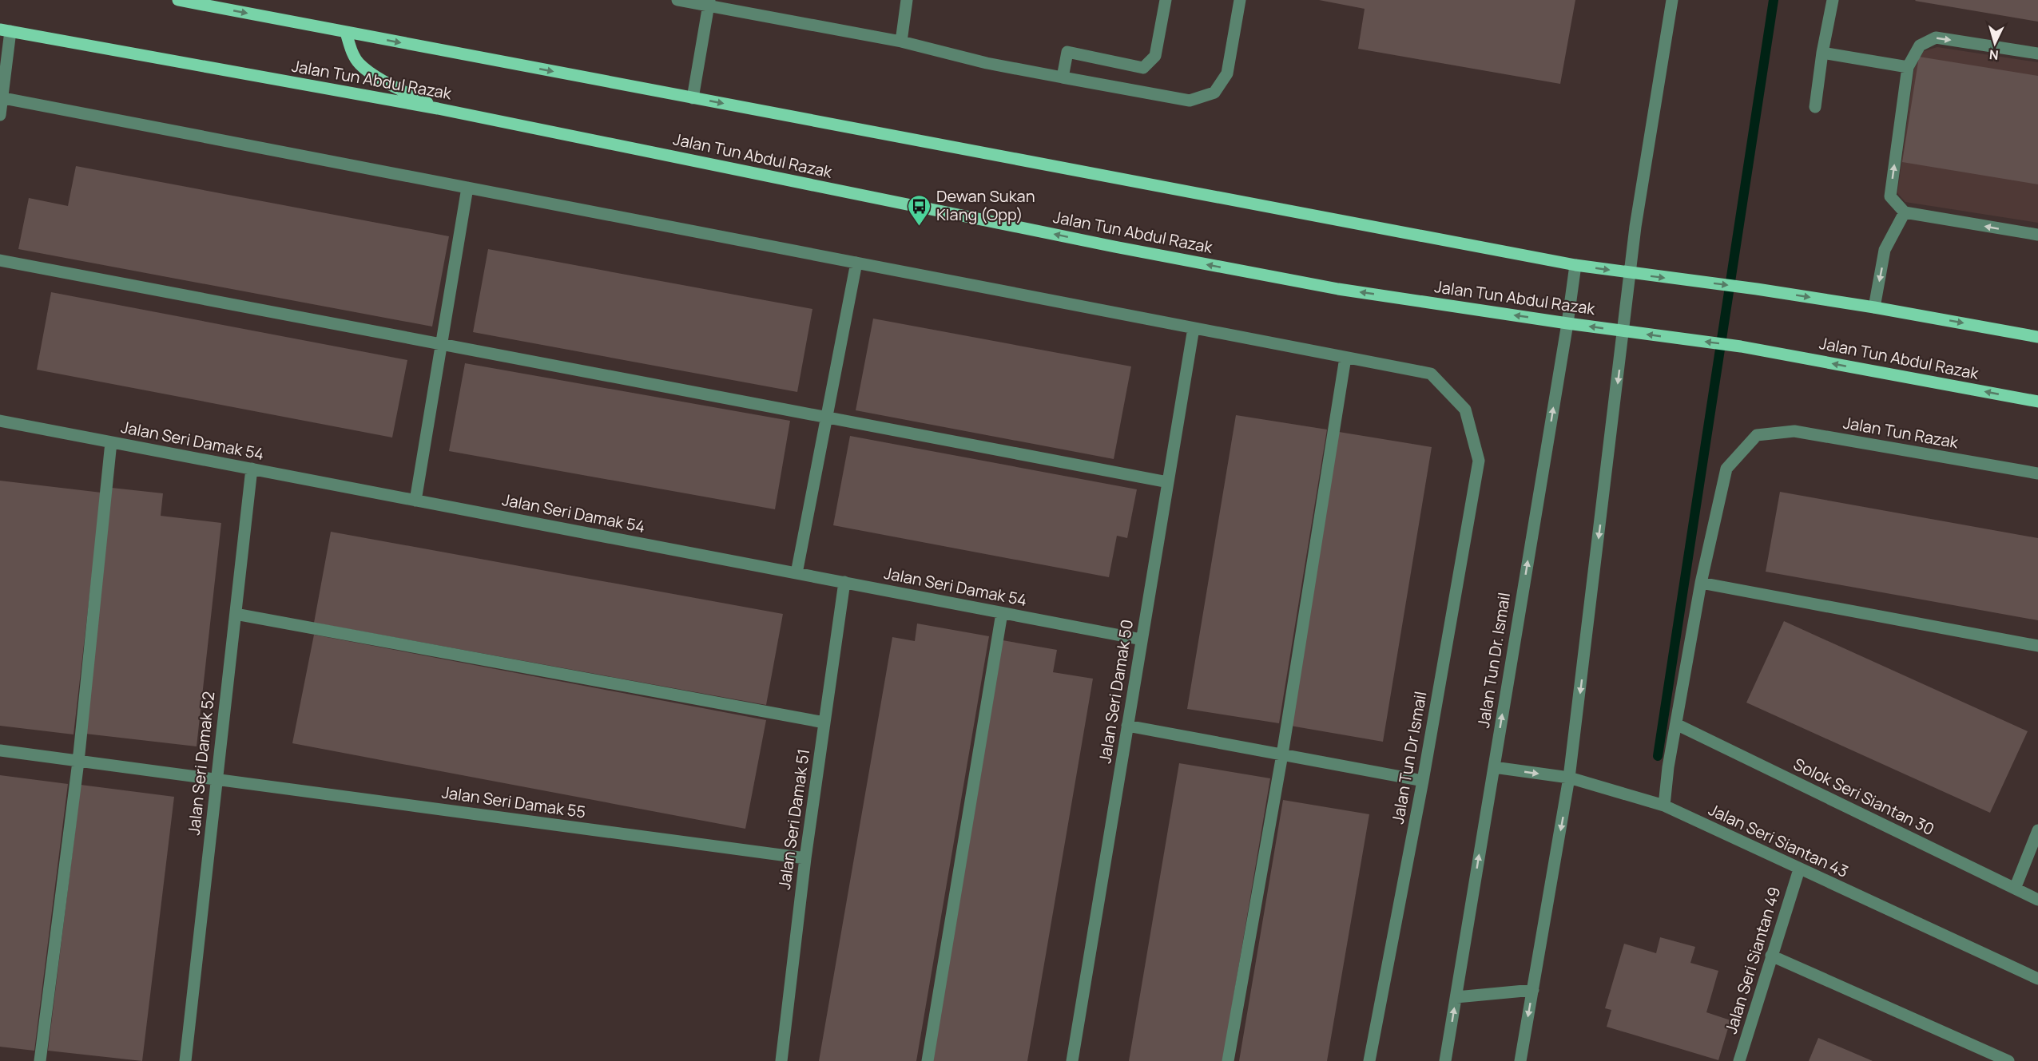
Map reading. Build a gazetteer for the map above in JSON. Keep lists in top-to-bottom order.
{
  "streets": {
    "main road": ["Jalan Tun Abdul Razak"],
    "street": [
      "Jalan Tun Razak",
      "Jalan Seri Damak 54",
      "Jalan Tun Dr. Ismail",
      "Jalan Seri Damak 50",
      "Jalan Tun Dr Ismail",
      "Jalan Seri Damak 52",
      "Solok Seri Siantan 30",
      "Jalan Seri Damak 55",
      "Jalan Seri Damak 51",
      "Jalan Seri Siantan 43",
      "Jalan Seri Siantan 49"
    ]
  },
  "crossings": [
    ["Jalan Tun Abdul Razak", "Jalan Tun Dr. Ismail"],
    ["Jalan Seri Damak 54", "Jalan Seri Damak 50"],
    ["Jalan Seri Damak 54", "Jalan Seri Damak 52"],
    ["Jalan Seri Damak 54", "Jalan Seri Damak 51"],
    ["Jalan Tun Dr. Ismail", "Jalan Seri Siantan 43"],
    ["Jalan Seri Damak 52", "Jalan Seri Damak 55"],
    ["Jalan Seri Damak 55", "Jalan Seri Damak 51"],
    ["Jalan Seri Siantan 43", "Jalan Seri Siantan 49"]
  ],
  "places": {
    "bus stop": ["Dewan Sukan Klang (Opp)"]
  },
  "north": "bottom"
}
